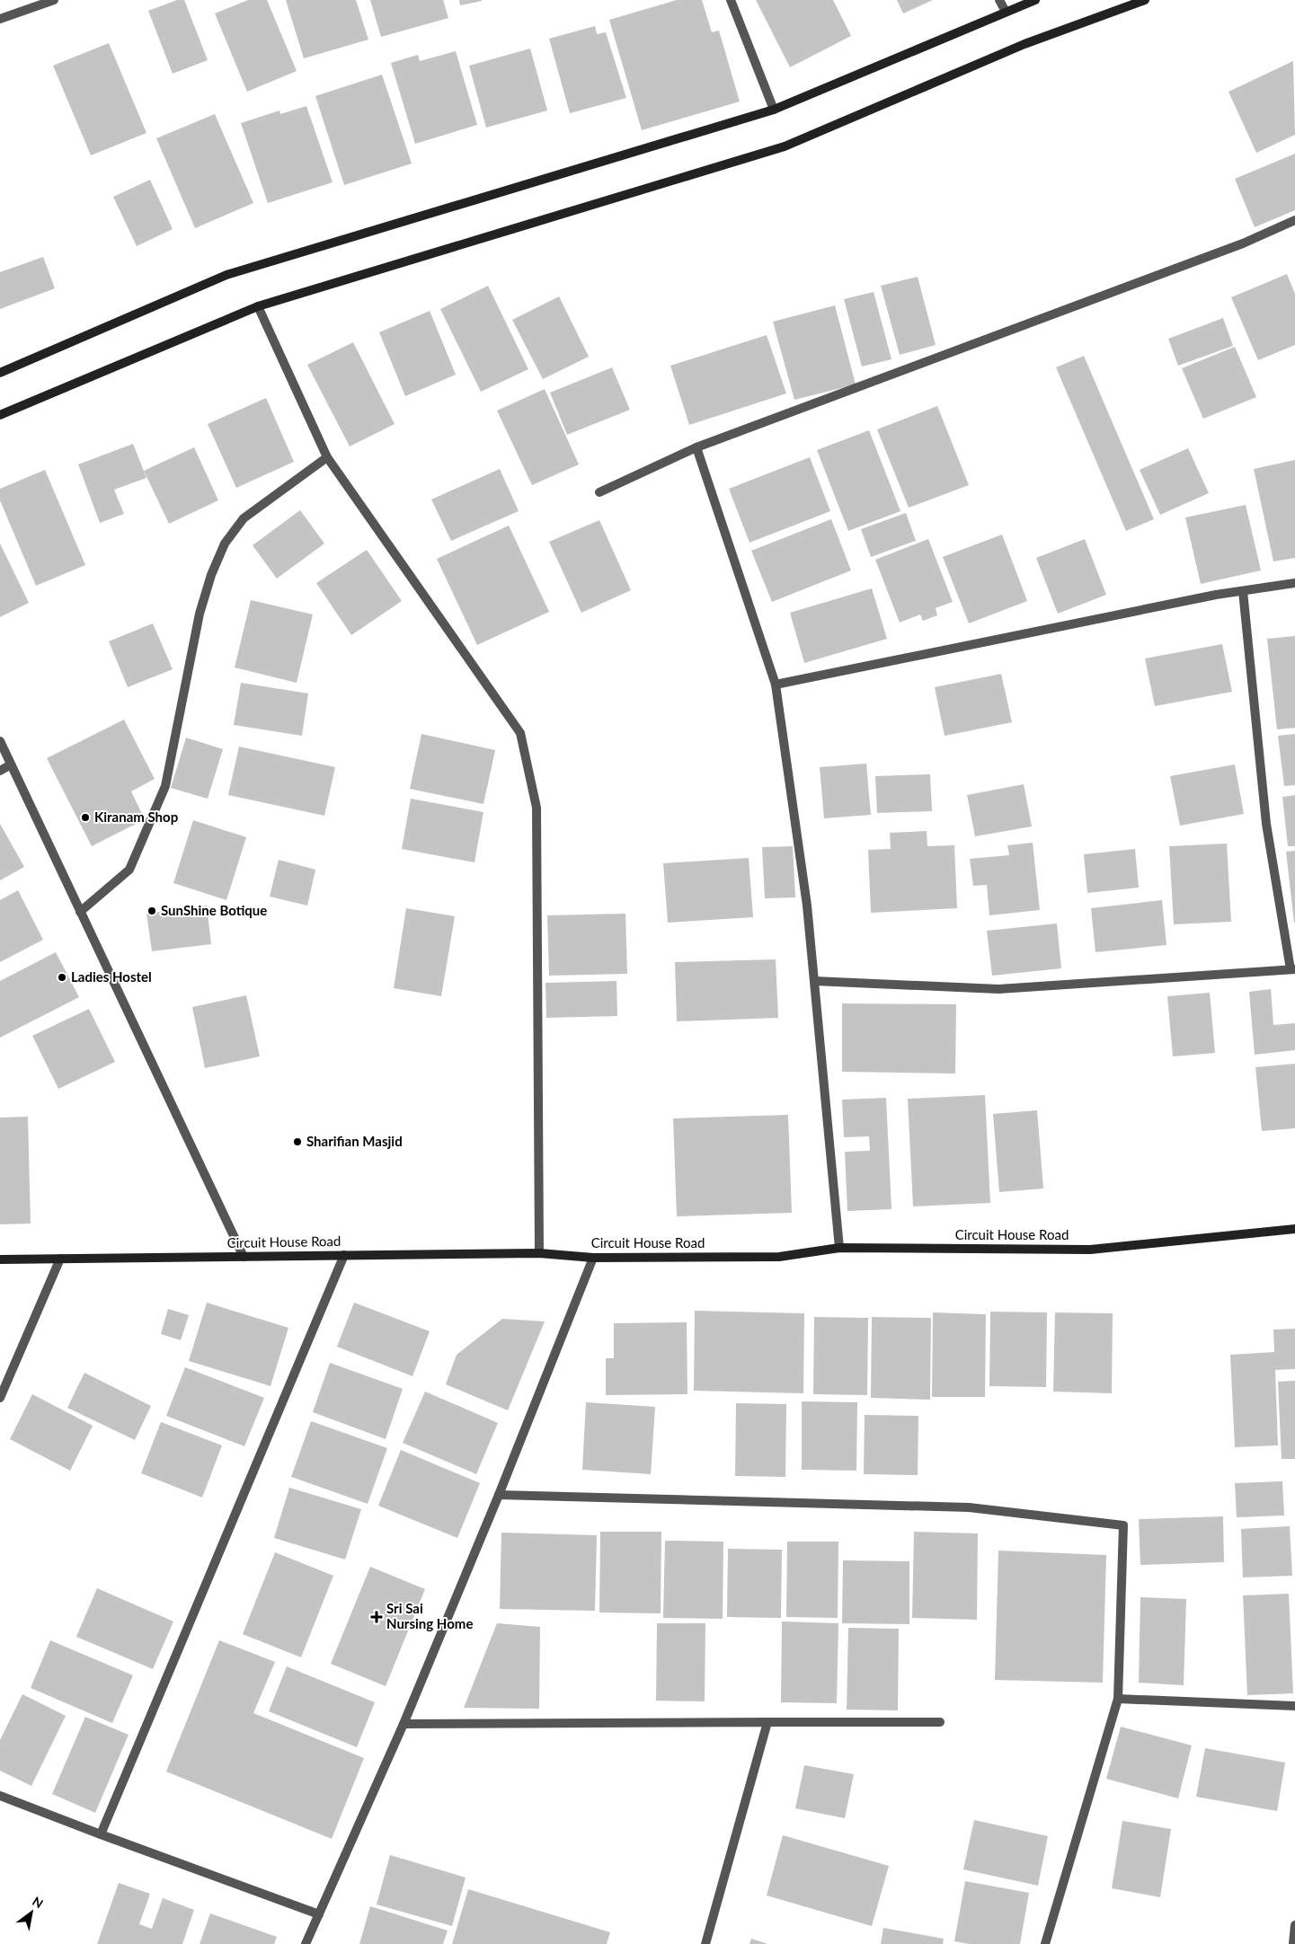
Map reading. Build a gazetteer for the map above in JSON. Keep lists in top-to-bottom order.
{
  "streets": {
    "street": ["Circuit House Road"]
  },
  "places": {
    "other": [
      "Kiranam Shop",
      "SunShine Botique",
      "Ladies Hostel",
      "Sharifian Masjid"
    ],
    "health": ["Sri Sai Nursing Home"]
  },
  "north": "top right"
}
